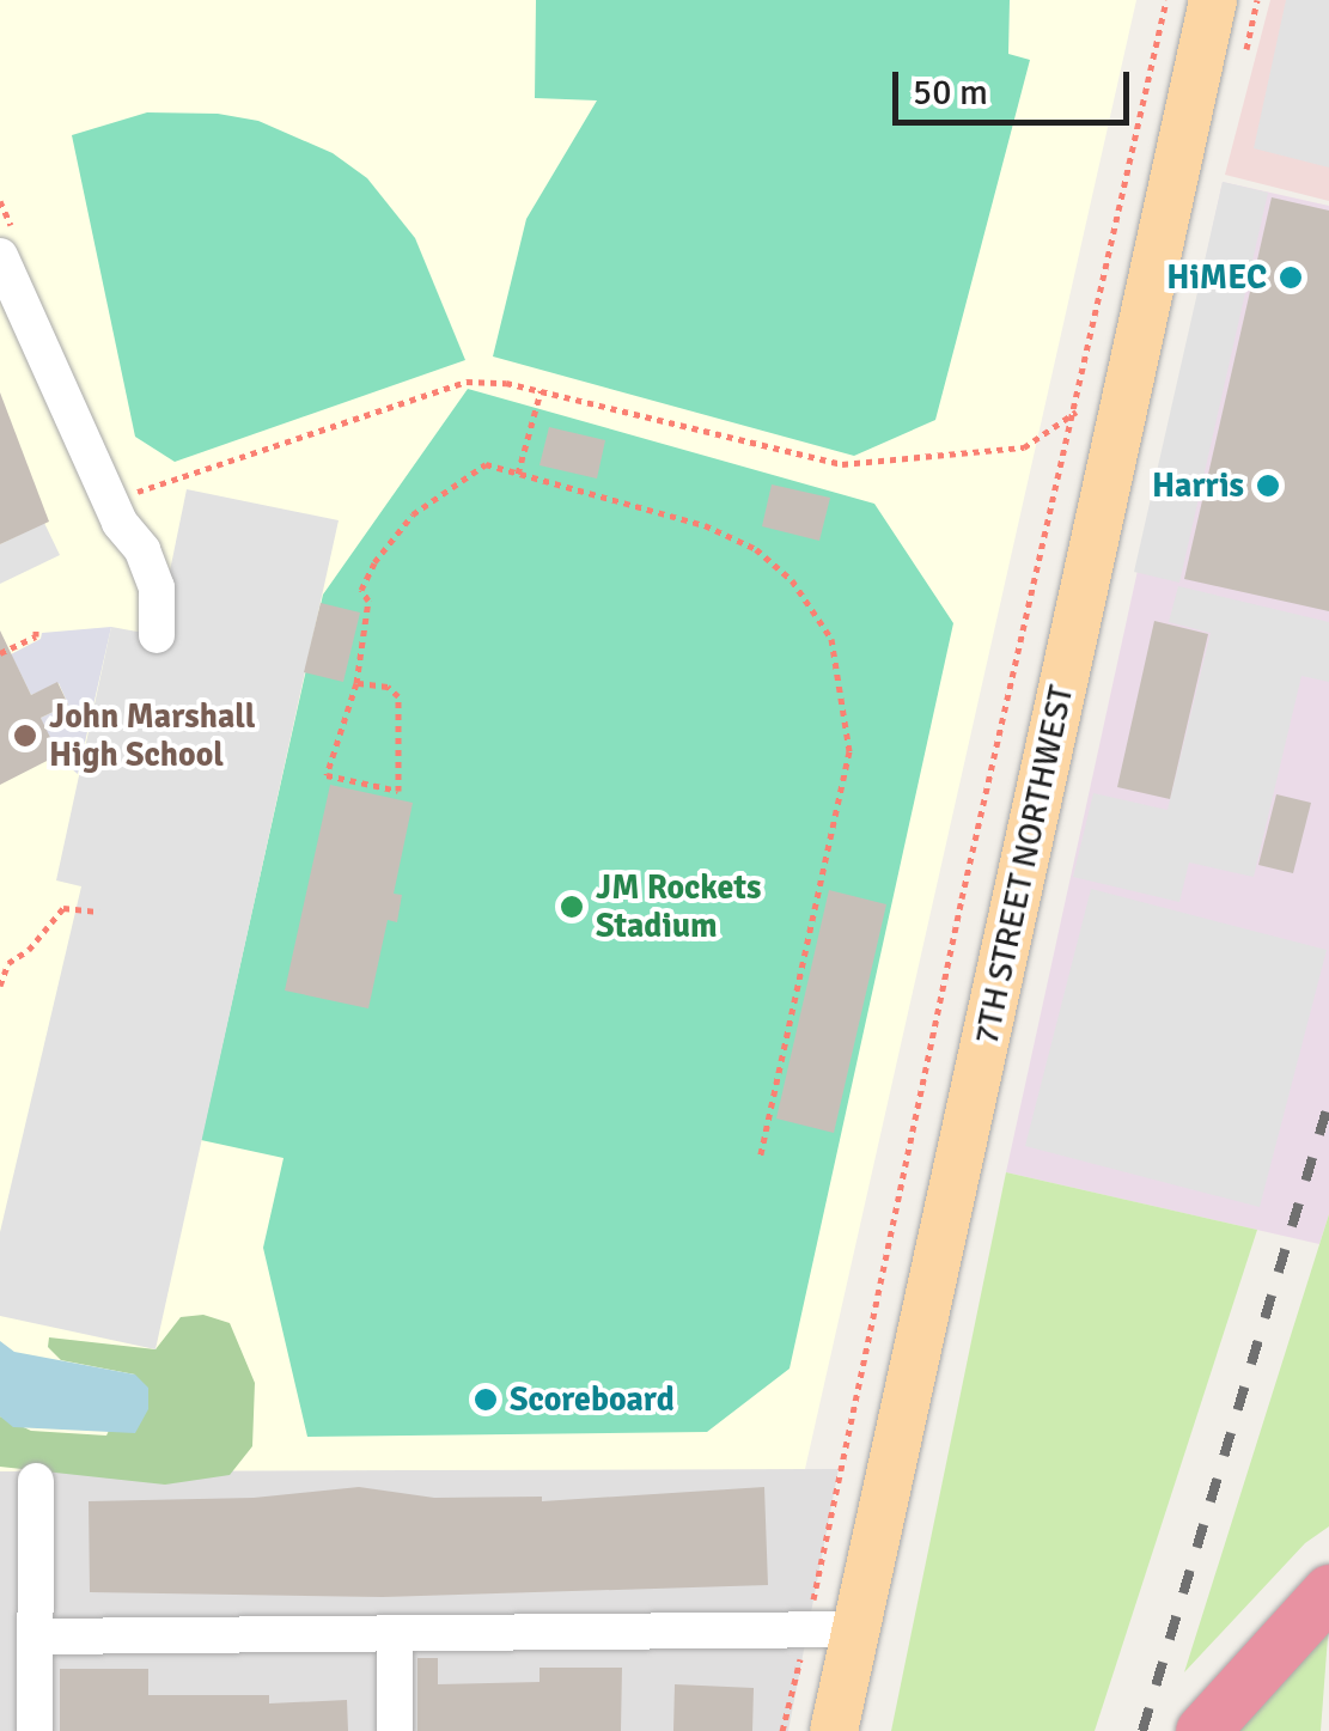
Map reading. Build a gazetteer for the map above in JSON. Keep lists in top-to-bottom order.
{
  "streets": {
    "main road": ["7TH STREET NORTHWEST"]
  },
  "places": [
    "HiMEC",
    "Harris",
    "John Marshall High School",
    "JM Rockets Stadium",
    "Scoreboard"
  ],
  "scale_bar": "50 m"
}
